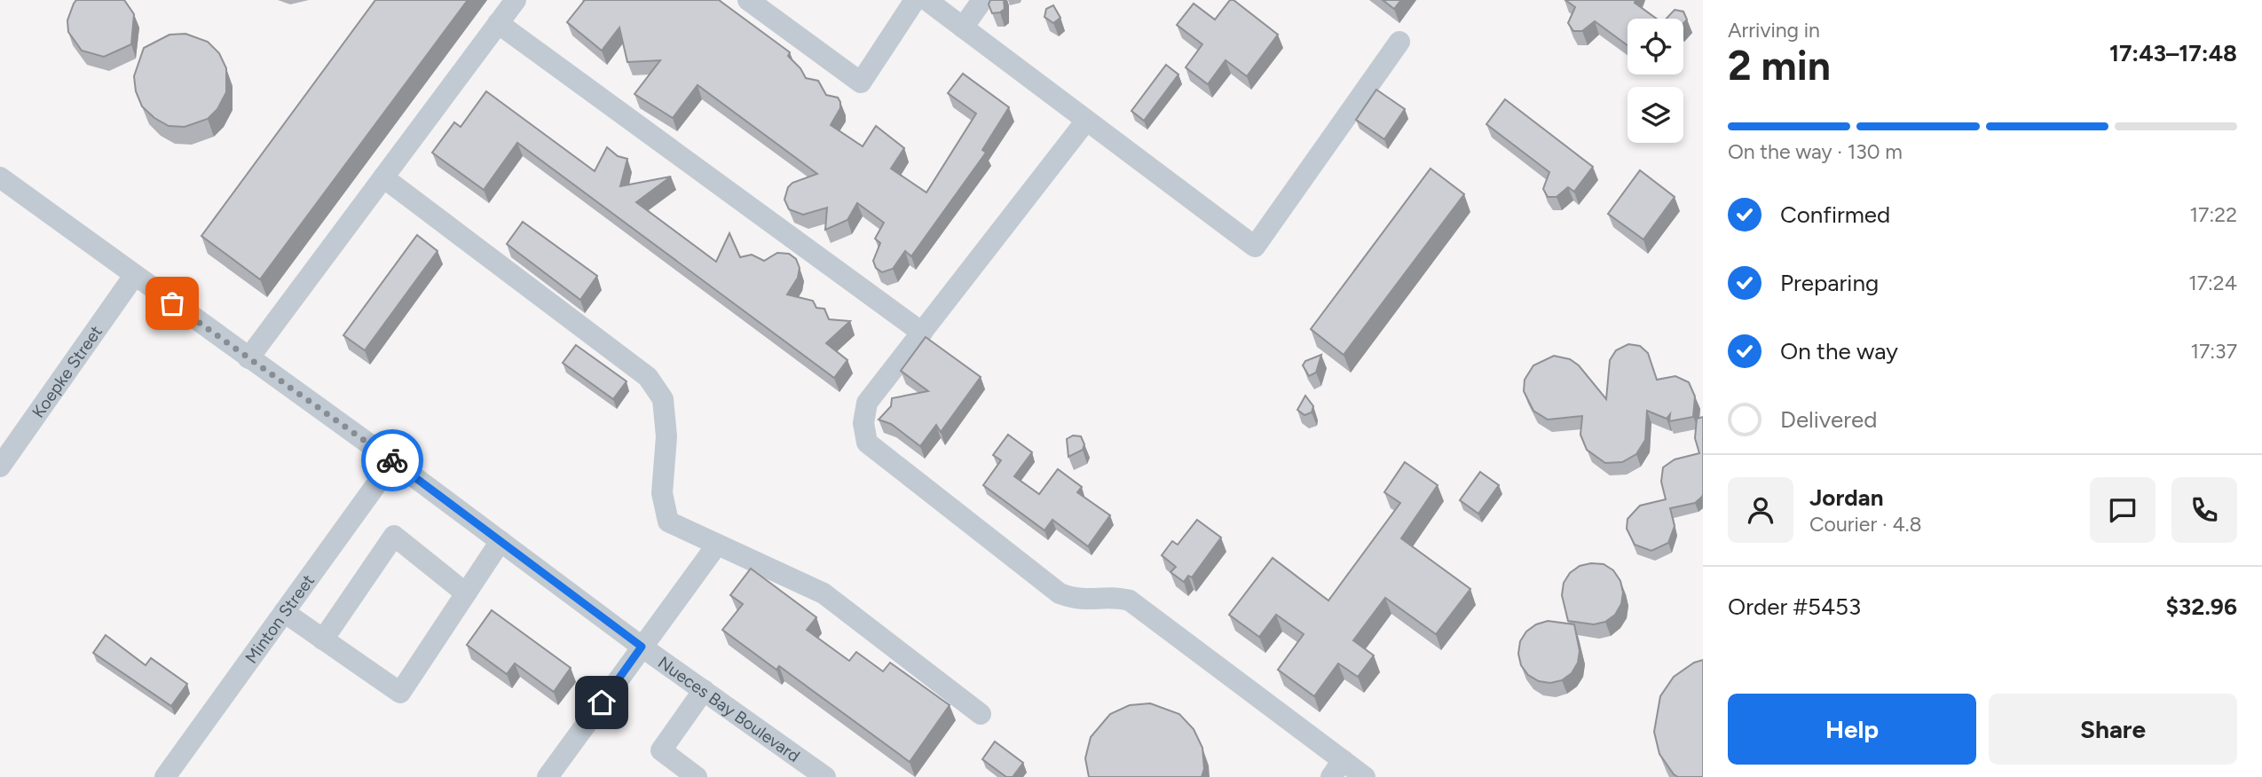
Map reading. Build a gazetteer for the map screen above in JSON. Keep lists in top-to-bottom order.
{
  "streets": {
    "street": ["Koepke Street", "Minton Street", "Nueces Bay Boulevard"]
  },
  "crossings": [
    ["Koepke Street", "Nueces Bay Boulevard"],
    ["Minton Street", "Nueces Bay Boulevard"]
  ],
  "page": {
    "heading": ["2 min", "Arriving in", "17:43–17:48"],
    "panel": [
      "Jordan",
      "Courier · 4.8",
      "Order #5453",
      "$32.96"
    ],
    "bar": "On the way · 130 m",
    "list": [
      ["Confirmed", "17:22"],
      ["Preparing", "17:24"],
      ["On the way", "17:37"],
      "Delivered"
    ],
    "buttons": ["Help", "Share"]
  }
}
